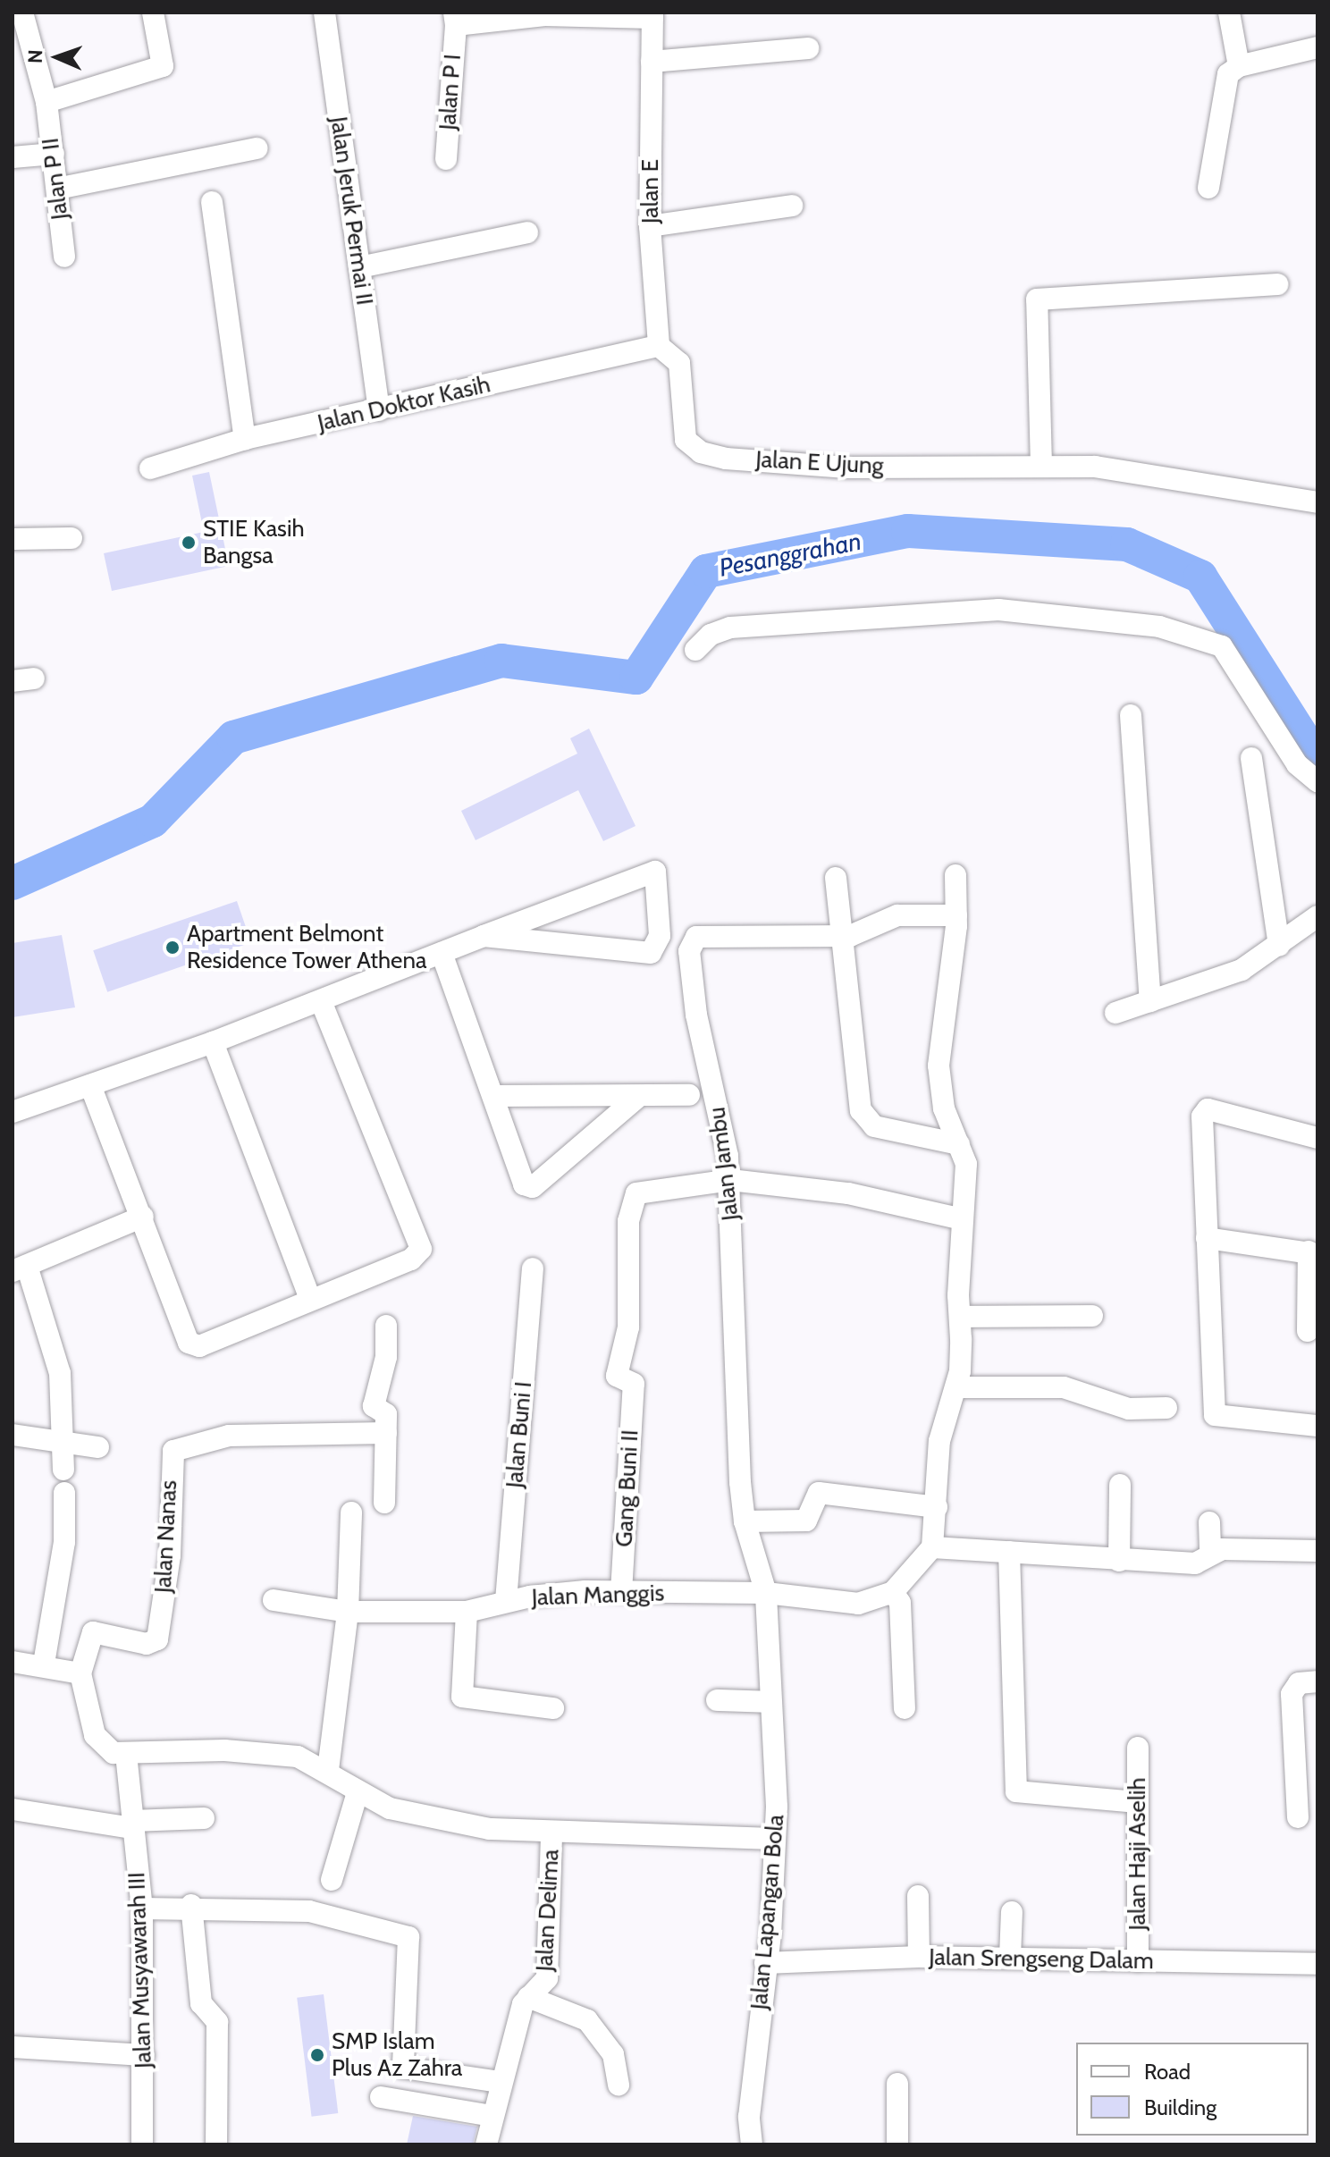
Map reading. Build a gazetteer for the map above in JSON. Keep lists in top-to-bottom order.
{
  "streets": {
    "street": [
      "Jalan P I",
      "Jalan P II",
      "Jalan E",
      "Jalan Jeruk Permai II",
      "Jalan Doktor Kasih",
      "Jalan E Ujung",
      "Jalan Jambu",
      "Jalan Buni I",
      "Gang Buni II",
      "Jalan Nanas",
      "Jalan Manggis",
      "Jalan Haji Aselih",
      "Jalan Delima",
      "Jalan Lapangan Bola",
      "Jalan Srengseng Dalam",
      "Jalan Musyawarah III"
    ]
  },
  "crossings": [
    ["Jalan P I", "Jalan E"],
    ["Jalan E", "Jalan Doktor Kasih"],
    ["Jalan E", "Jalan E Ujung"],
    ["Jalan Jeruk Permai II", "Jalan Doktor Kasih"],
    ["Jalan Doktor Kasih", "Jalan E Ujung"],
    ["Jalan Jambu", "Gang Buni II"],
    ["Jalan Jambu", "Jalan Manggis"],
    ["Jalan Jambu", "Jalan Lapangan Bola"],
    ["Jalan Buni I", "Jalan Manggis"],
    ["Gang Buni II", "Jalan Manggis"],
    ["Jalan Manggis", "Jalan Lapangan Bola"],
    ["Jalan Haji Aselih", "Jalan Srengseng Dalam"],
    ["Jalan Lapangan Bola", "Jalan Srengseng Dalam"]
  ],
  "water": ["Pesanggrahan"],
  "places": ["STIE Kasih Bangsa", "Apartment Belmont Residence Tower Athena", "SMP Islam Plus Az Zahra"],
  "legend": ["Road", "Building"],
  "north": "left"
}
